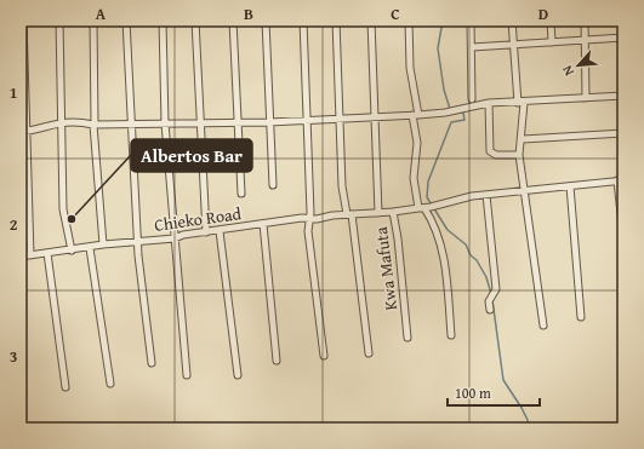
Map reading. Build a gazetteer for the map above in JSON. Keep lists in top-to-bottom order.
{
  "streets": {
    "street": ["Chieko Road", "Kwa Mafuta"]
  },
  "crossings": [
    ["Chieko Road", "Kwa Mafuta"]
  ],
  "places": ["Albertos Bar"],
  "scale_bar": "100 m",
  "north": "bottom left",
  "grid": {
    "columns": [
      "A",
      "B",
      "C",
      "D"
    ],
    "rows": ["1", "2", "3"]
  }
}
